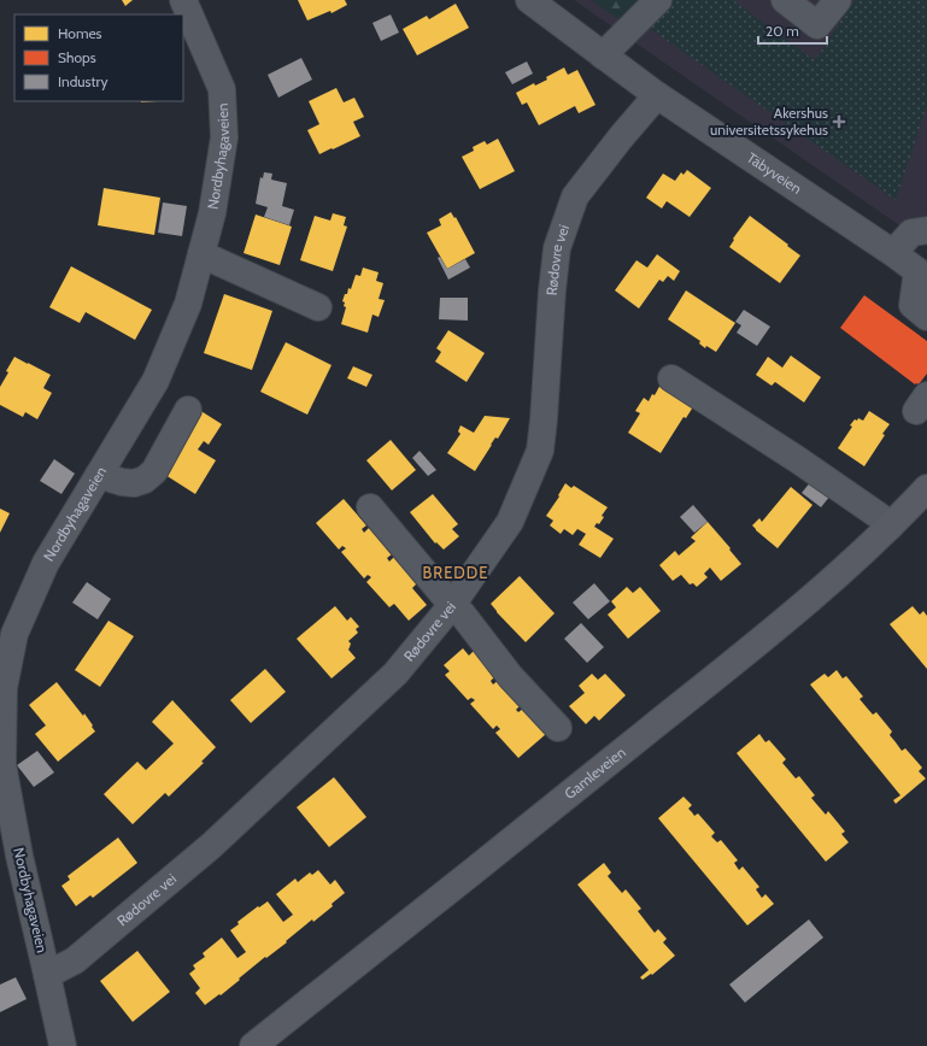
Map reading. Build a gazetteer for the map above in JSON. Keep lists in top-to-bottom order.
{
  "streets": {
    "main road": ["Gamleveien"],
    "street": ["Nordbyhagaveien", "Täbyveien", "Rødovre vei"]
  },
  "crossings": [
    ["Nordbyhagaveien", "Rødovre vei"],
    ["Täbyveien", "Rødovre vei"]
  ],
  "districts": ["BREDDE"],
  "places": {
    "health": ["Akershus universitetssykehus"]
  },
  "legend": ["Homes", "Shops", "Industry"],
  "scale_bar": "20 m"
}
